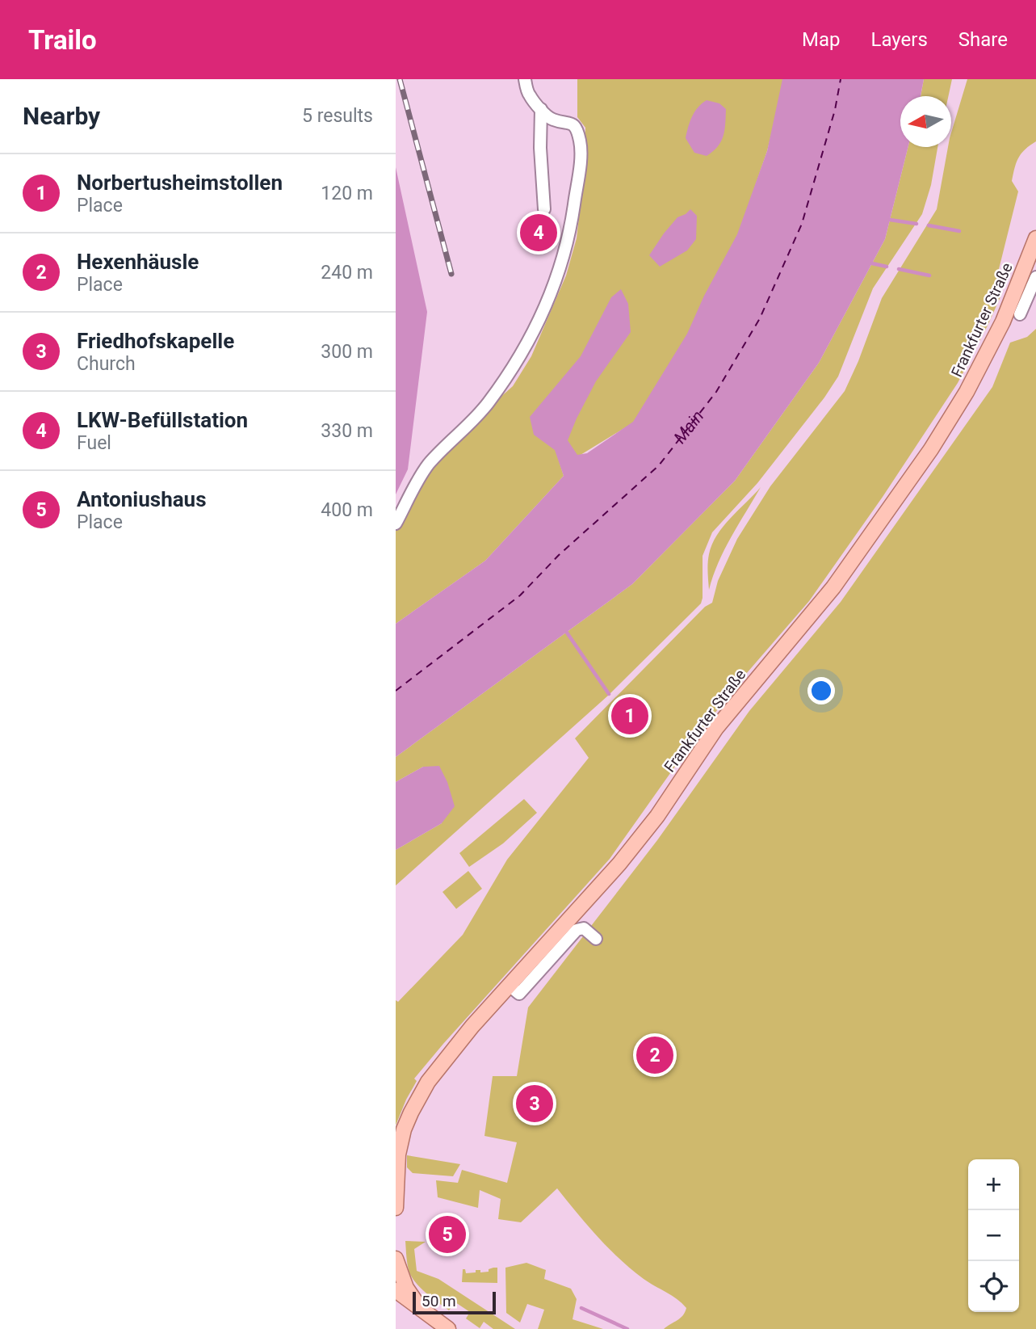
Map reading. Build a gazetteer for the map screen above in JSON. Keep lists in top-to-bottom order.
{
  "streets": {
    "main road": ["Frankfurter Straße"]
  },
  "water": ["Main"],
  "scale_bar": "50 m",
  "north": "left",
  "page": {
    "header": "Trailo",
    "nav": ["Map", "Layers", "Share"],
    "heading": ["Nearby", "5 results"],
    "list": [
      {
        "mark": "1",
        "name": "Norbertusheimstollen",
        "note": "Place",
        "value": "120 m"
      },
      {
        "mark": "2",
        "name": "Hexenhäusle",
        "note": "Place",
        "value": "240 m"
      },
      {
        "mark": "3",
        "name": "Friedhofskapelle",
        "note": "Church",
        "value": "300 m"
      },
      {
        "mark": "4",
        "name": "LKW-Befüllstation",
        "note": "Fuel",
        "value": "330 m"
      },
      {
        "mark": "5",
        "name": "Antoniushaus",
        "note": "Place",
        "value": "400 m"
      }
    ],
    "pins": [
      "4",
      "1",
      "2",
      "3",
      "5"
    ],
    "map_buttons": ["+", "−"],
    "scale": "50 m"
  }
}
